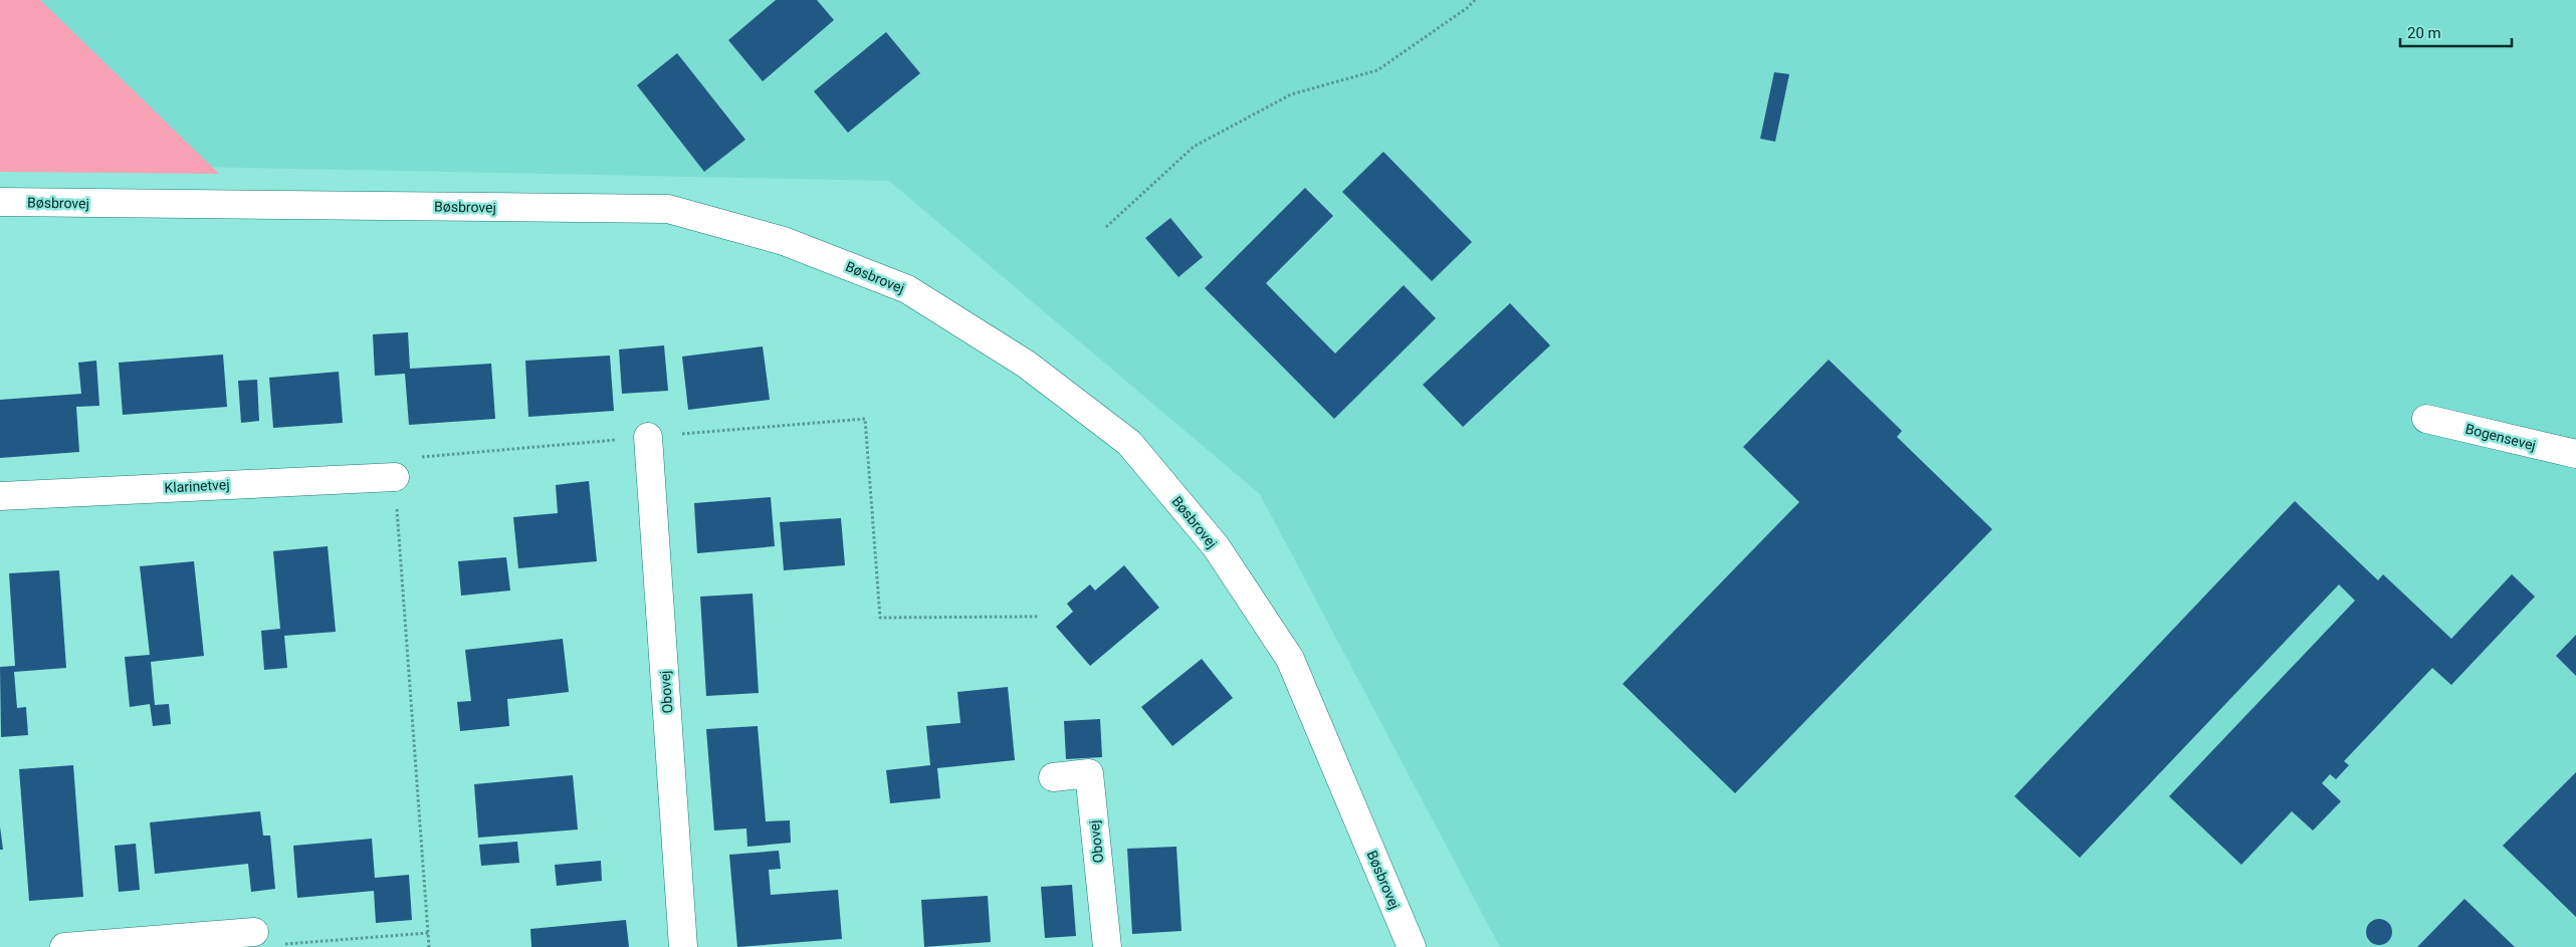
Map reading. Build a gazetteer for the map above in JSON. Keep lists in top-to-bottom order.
{
  "streets": {
    "street": [
      "Bøsbrovej",
      "Bogensevej",
      "Klarinetvej",
      "Obovej"
    ]
  },
  "scale_bar": "20 m"
}
